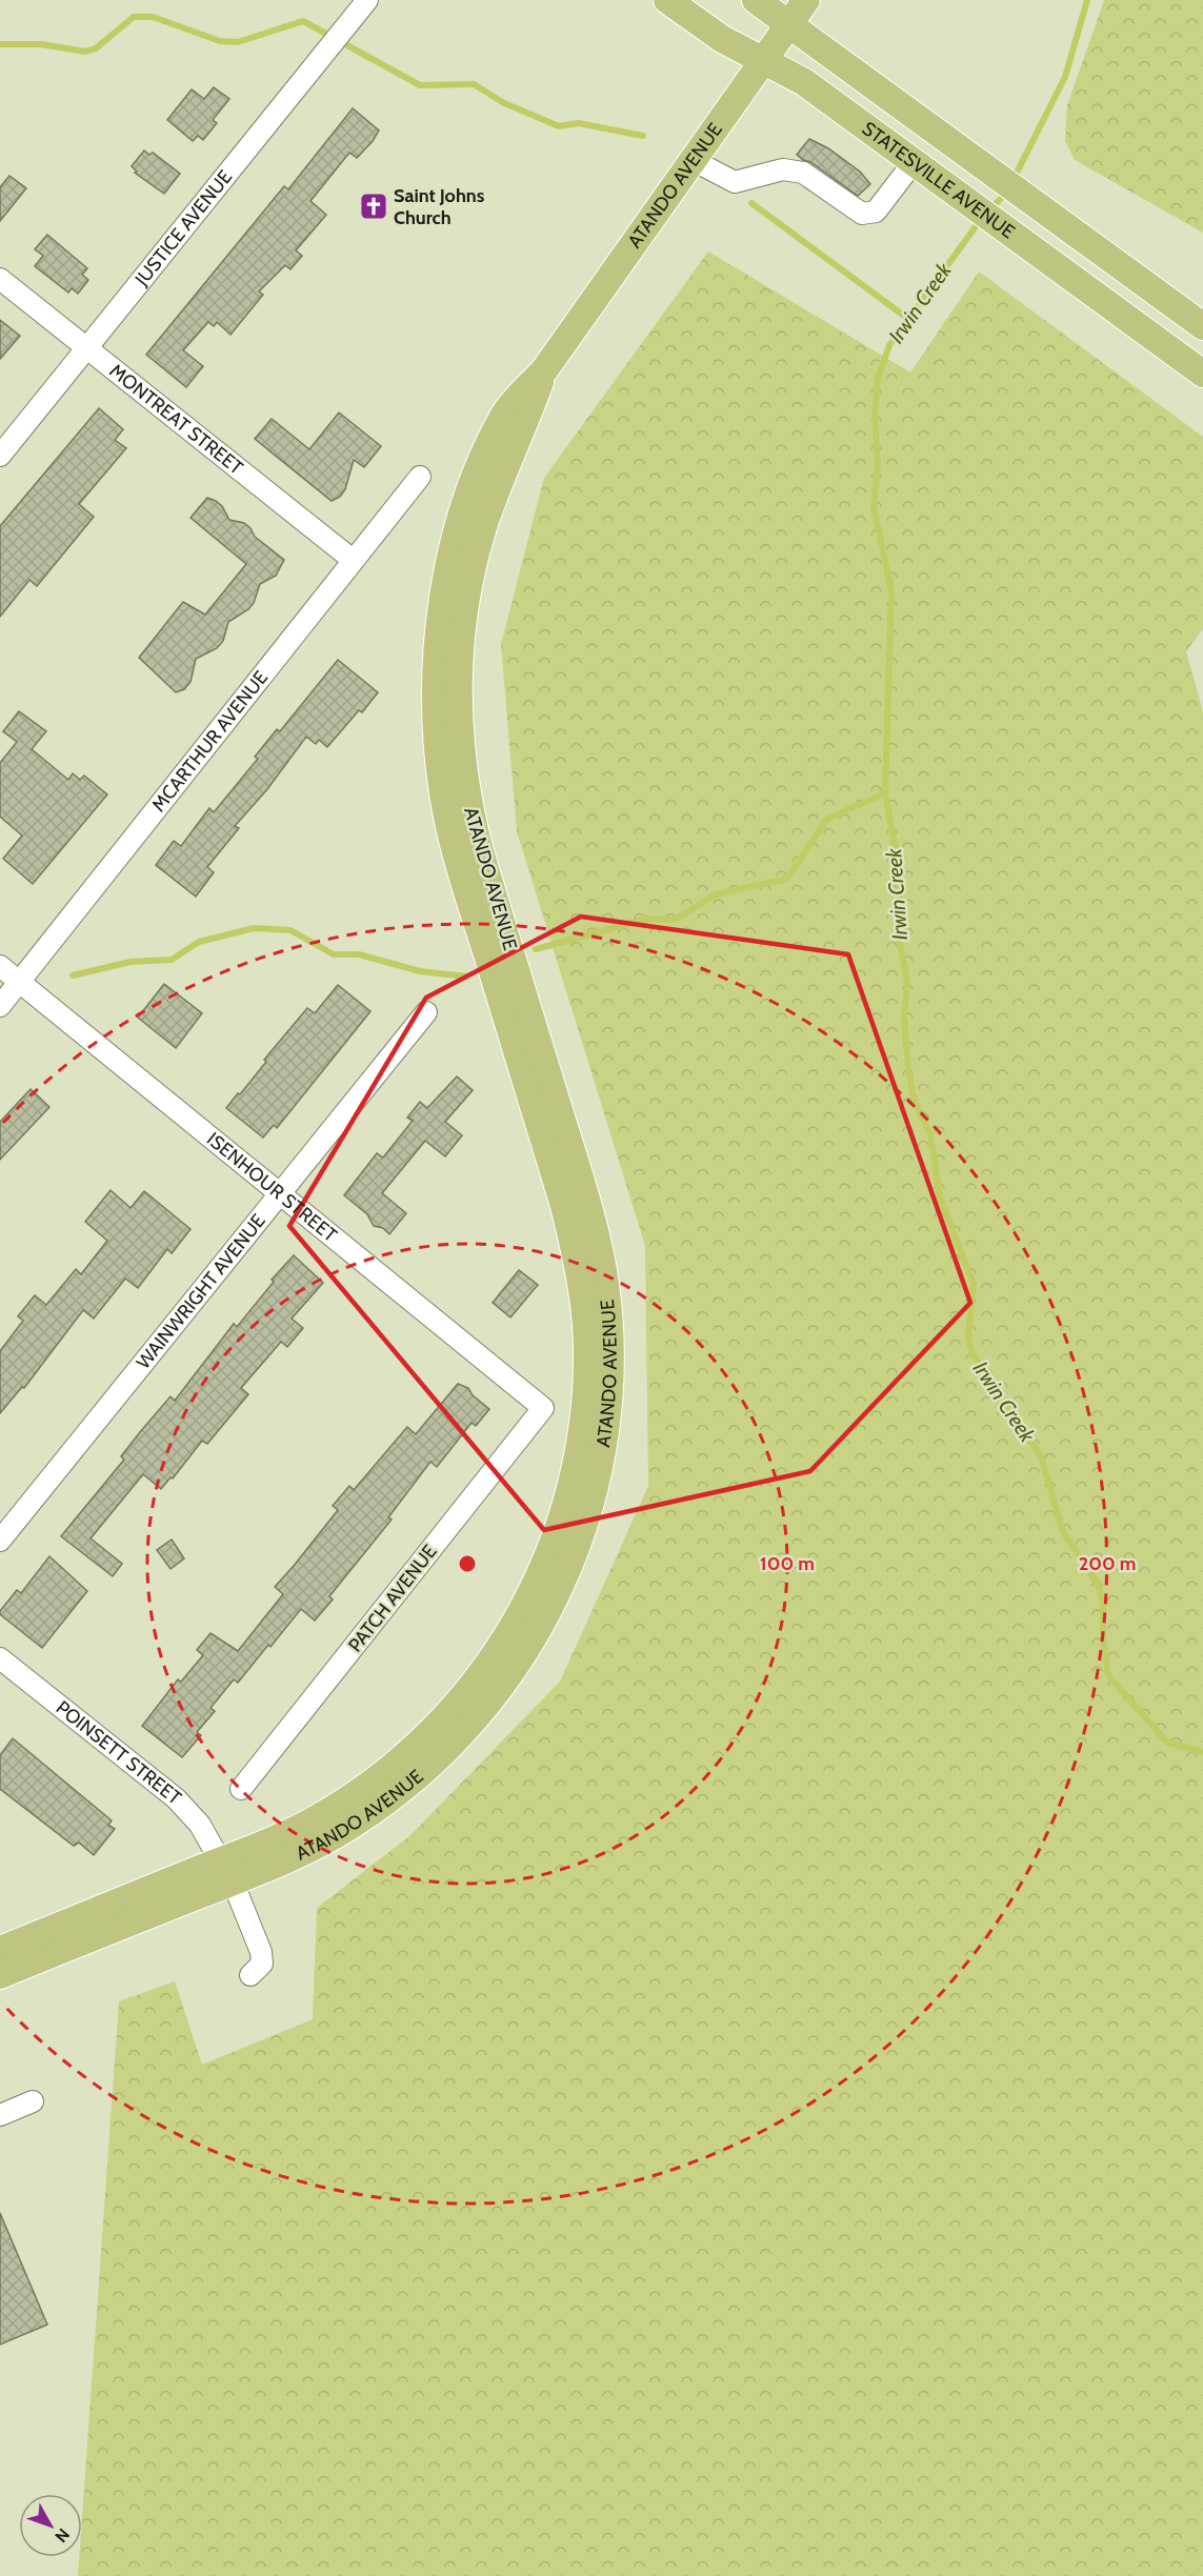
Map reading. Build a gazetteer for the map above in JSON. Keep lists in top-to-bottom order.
{
  "streets": {
    "main road": ["STATESVILLE AVENUE", "ATANDO AVENUE"],
    "street": [
      "JUSTICE AVENUE",
      "MONTREAT STREET",
      "MCARTHUR AVENUE",
      "ISENHOUR STREET",
      "WAINWRIGHT AVENUE",
      "PATCH AVENUE",
      "POINSETT STREET"
    ]
  },
  "crossings": [
    ["STATESVILLE AVENUE", "ATANDO AVENUE"],
    ["ATANDO AVENUE", "POINSETT STREET"],
    ["JUSTICE AVENUE", "MONTREAT STREET"],
    ["MONTREAT STREET", "MCARTHUR AVENUE"],
    ["MCARTHUR AVENUE", "ISENHOUR STREET"],
    ["ISENHOUR STREET", "WAINWRIGHT AVENUE"],
    ["ISENHOUR STREET", "PATCH AVENUE"]
  ],
  "water": ["Irwin Creek"],
  "places": {
    "church": ["Saint Johns Church"]
  },
  "north": "bottom right",
  "rings": ["100 m", "200 m"]
}
